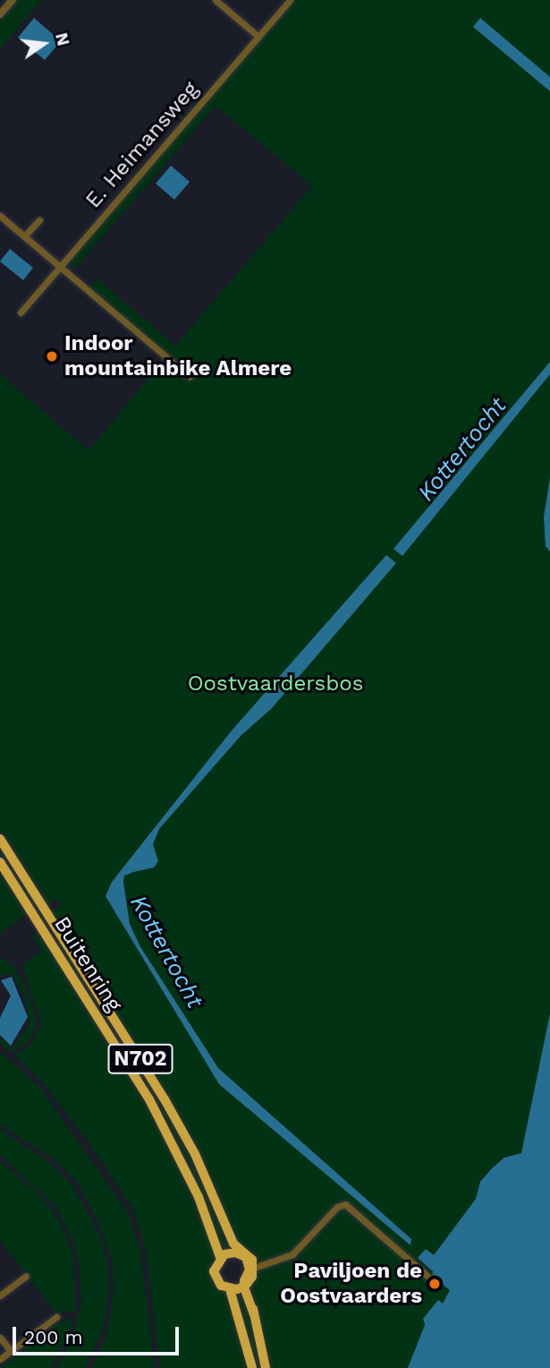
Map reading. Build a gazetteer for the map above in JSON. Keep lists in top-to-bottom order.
{
  "streets": {
    "highway": ["Buitenring", "N702"],
    "street": ["E. Heimansweg"]
  },
  "crossings": [
    ["Buitenring", "N702"]
  ],
  "water": ["Kottertocht"],
  "parks": ["Oostvaardersbos"],
  "places": ["Indoor mountainbike Almere", "Paviljoen de Oostvaarders"],
  "scale_bar": "200 m",
  "north": "right"
}
